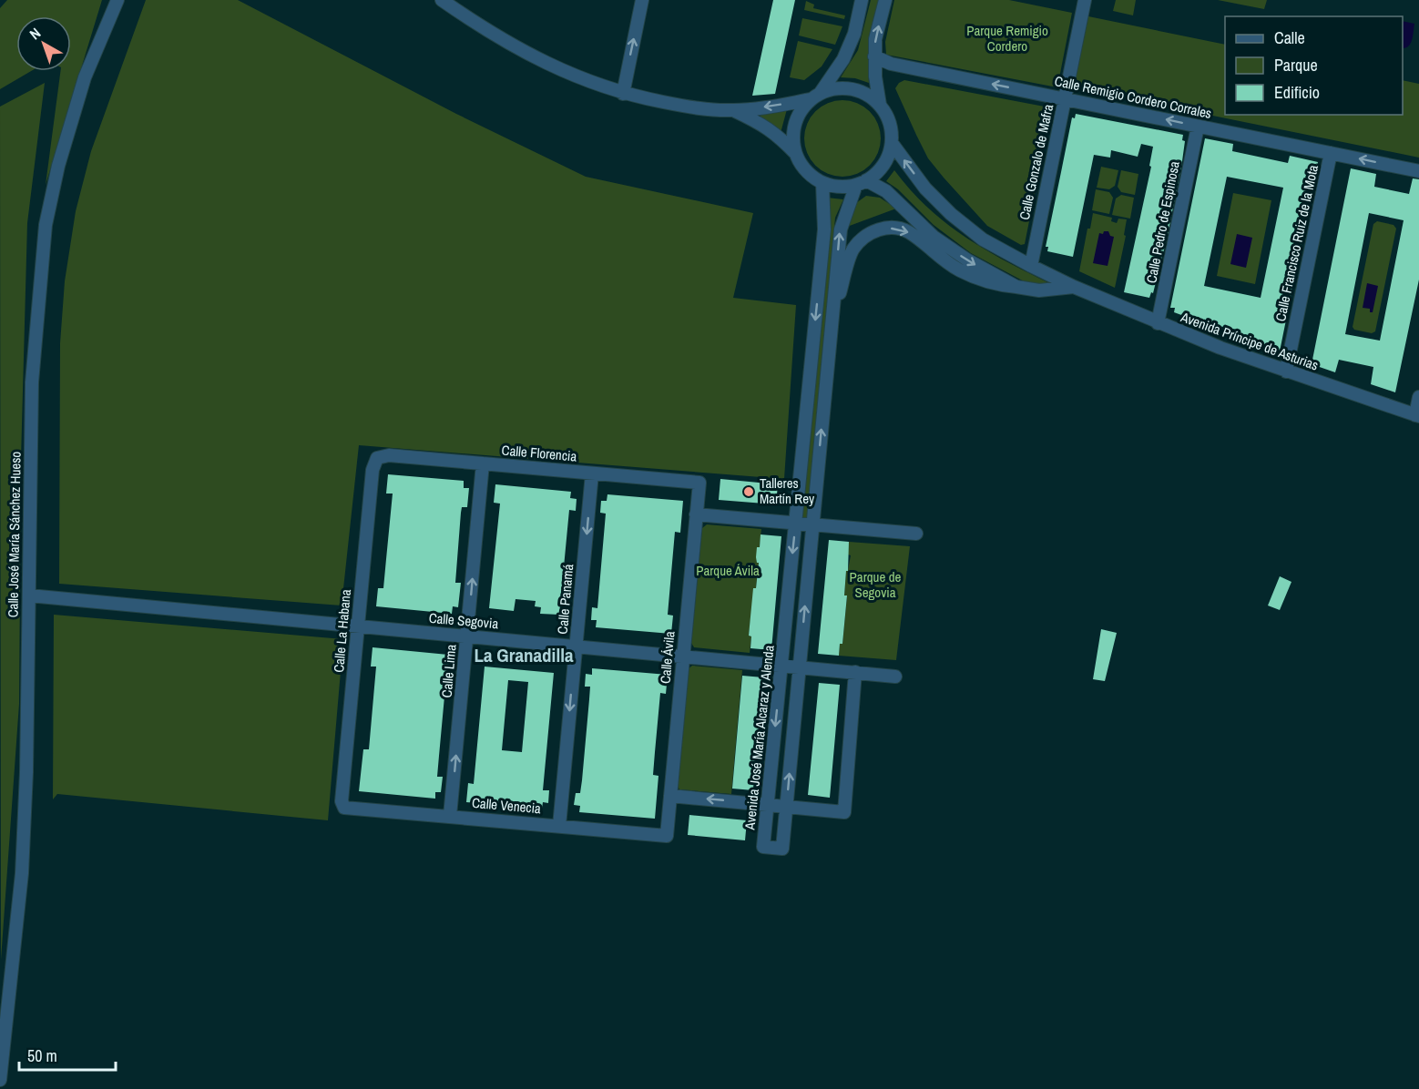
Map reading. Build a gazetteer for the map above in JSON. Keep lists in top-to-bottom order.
{
  "streets": {
    "street": [
      "Calle Remigio Cordero Corrales",
      "Calle Gonzalo de Mafra",
      "Calle Pedro de Espinosa",
      "Calle Francisco Ruiz de la Mota",
      "Avenida Príncipe de Asturias",
      "Calle Florencia",
      "Calle José María Sánchez Hueso",
      "Calle Panamá",
      "Calle Segovia",
      "Calle La Habana",
      "Calle Ávila",
      "Calle Lima",
      "Avenida José María Alcaraz y Alenda",
      "Calle Venecia"
    ]
  },
  "crossings": [
    ["Calle Remigio Cordero Corrales", "Calle Gonzalo de Mafra"],
    ["Calle Remigio Cordero Corrales", "Calle Pedro de Espinosa"],
    ["Calle Remigio Cordero Corrales", "Calle Francisco Ruiz de la Mota"],
    ["Calle Gonzalo de Mafra", "Avenida Príncipe de Asturias"],
    ["Calle Pedro de Espinosa", "Avenida Príncipe de Asturias"],
    ["Calle Francisco Ruiz de la Mota", "Avenida Príncipe de Asturias"],
    ["Avenida Príncipe de Asturias", "Avenida José María Alcaraz y Alenda"],
    ["Calle Florencia", "Calle Panamá"],
    ["Calle Florencia", "Calle La Habana"],
    ["Calle Florencia", "Calle Ávila"],
    ["Calle Florencia", "Calle Lima"],
    ["Calle José María Sánchez Hueso", "Calle Segovia"],
    ["Calle Panamá", "Calle Segovia"],
    ["Calle Panamá", "Calle Venecia"],
    ["Calle Segovia", "Calle La Habana"],
    ["Calle Segovia", "Calle Ávila"],
    ["Calle Segovia", "Calle Lima"],
    ["Calle Segovia", "Avenida José María Alcaraz y Alenda"],
    ["Calle La Habana", "Calle Venecia"],
    ["Calle Ávila", "Calle Venecia"],
    ["Calle Lima", "Calle Venecia"]
  ],
  "one_way": ["Calle Remigio Cordero Corrales", "Calle Panamá", "Calle Lima"],
  "districts": ["La Granadilla"],
  "parks": ["Parque Remigio Cordero", "Parque Ávila", "Parque de Segovia"],
  "places": ["Talleres Martín Rey"],
  "legend": ["Calle", "Parque", "Edificio"],
  "scale_bar": "50 m",
  "north": "top left"
}
